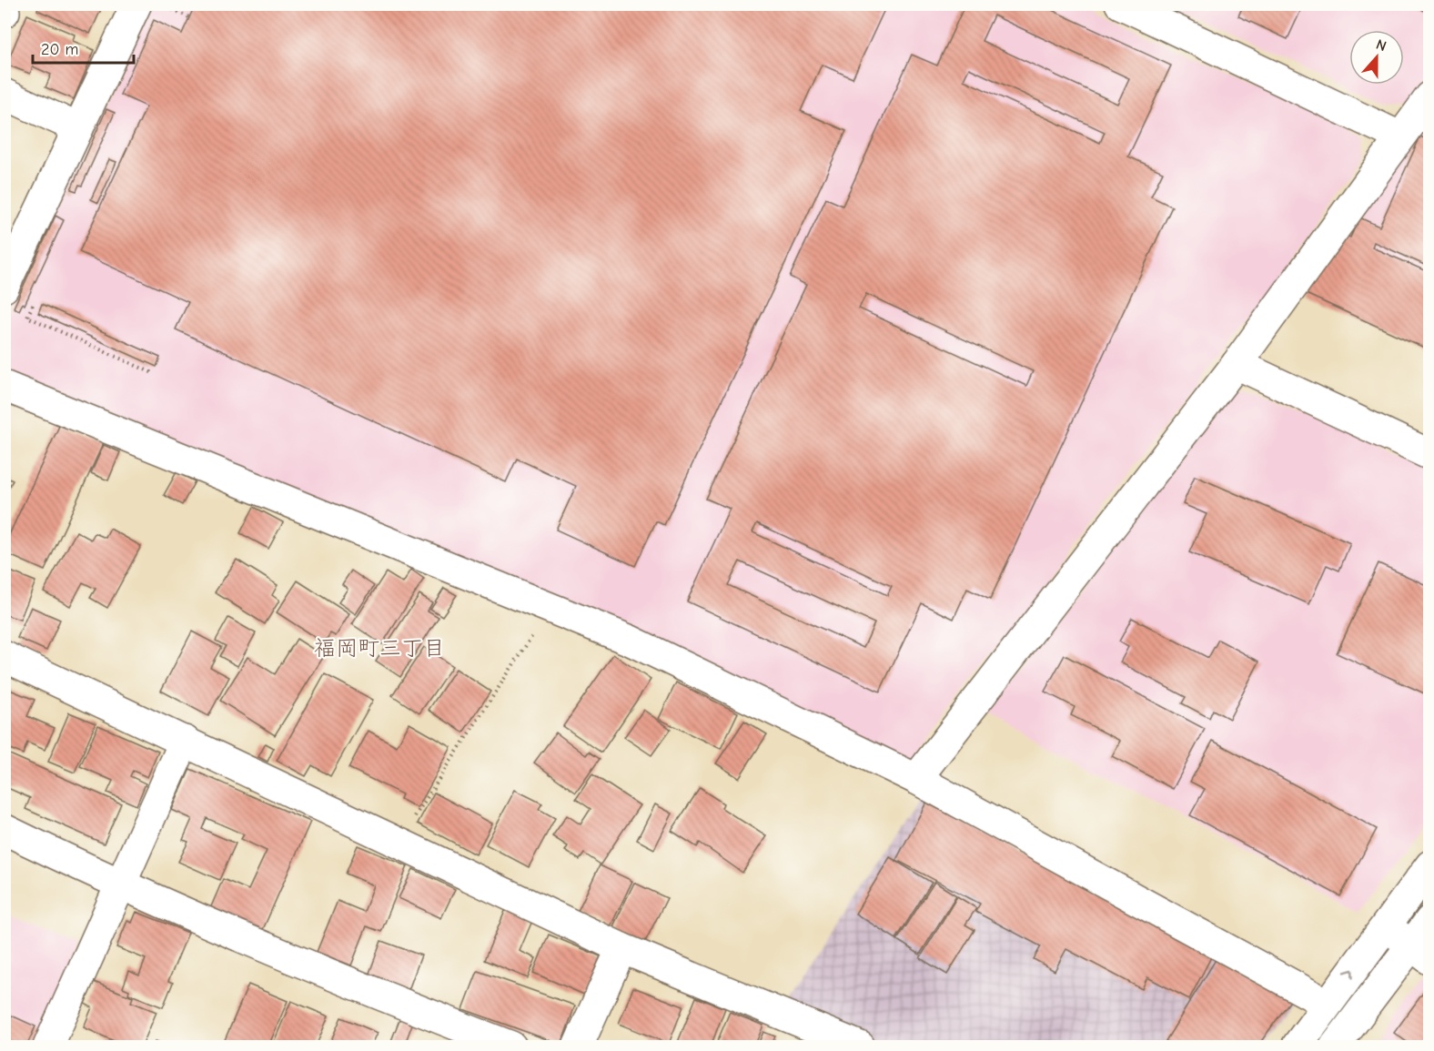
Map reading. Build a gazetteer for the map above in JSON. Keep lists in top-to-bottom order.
{
  "districts": ["福岡町三丁目"],
  "scale_bar": "20 m",
  "north": "top"
}
